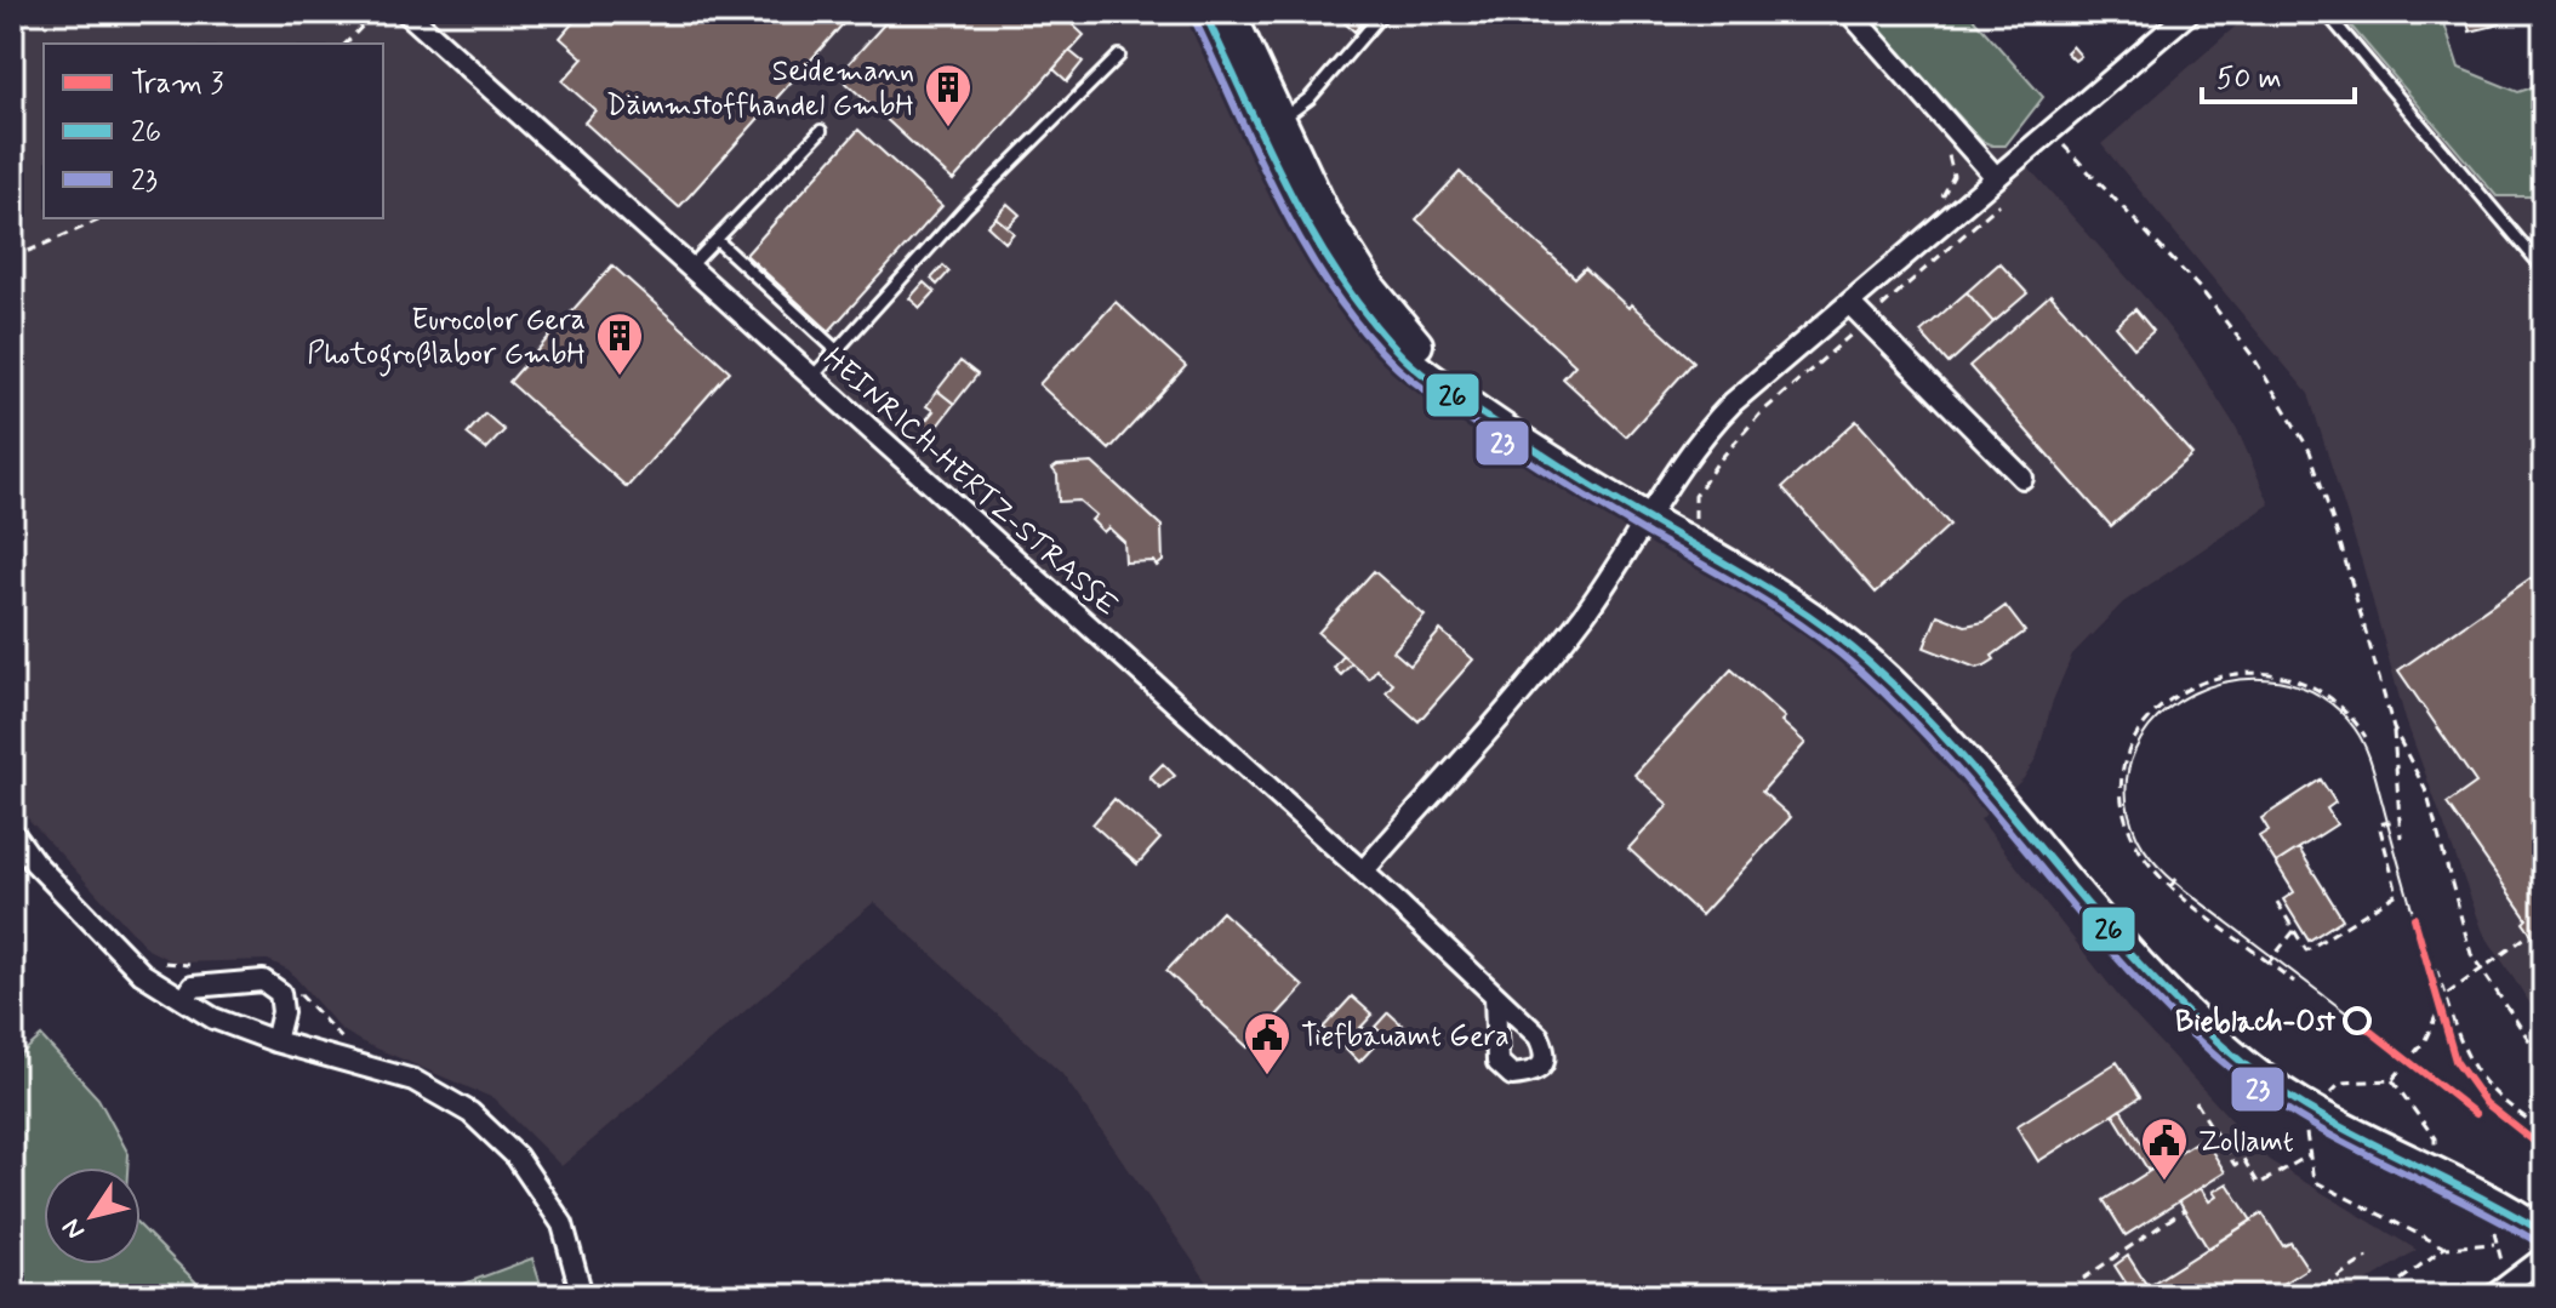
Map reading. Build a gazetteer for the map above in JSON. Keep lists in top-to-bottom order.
{
  "streets": {
    "street": ["HEINRICH-HERTZ-STRASSE"]
  },
  "places": {
    "building": ["Seidemann Dämmstoffhandel GmbH", "Eurocolor Gera Photogroßlabor GmbH"],
    "other": ["Bieblach-Ost"],
    "public building": ["Tiefbauamt Gera", "Zollamt"]
  },
  "lines": ["transit line 26", "transit line 23", "tram line 3"],
  "legend": ["Tram 3", "26", "23"],
  "scale_bar": "50 m",
  "north": "bottom left"
}
